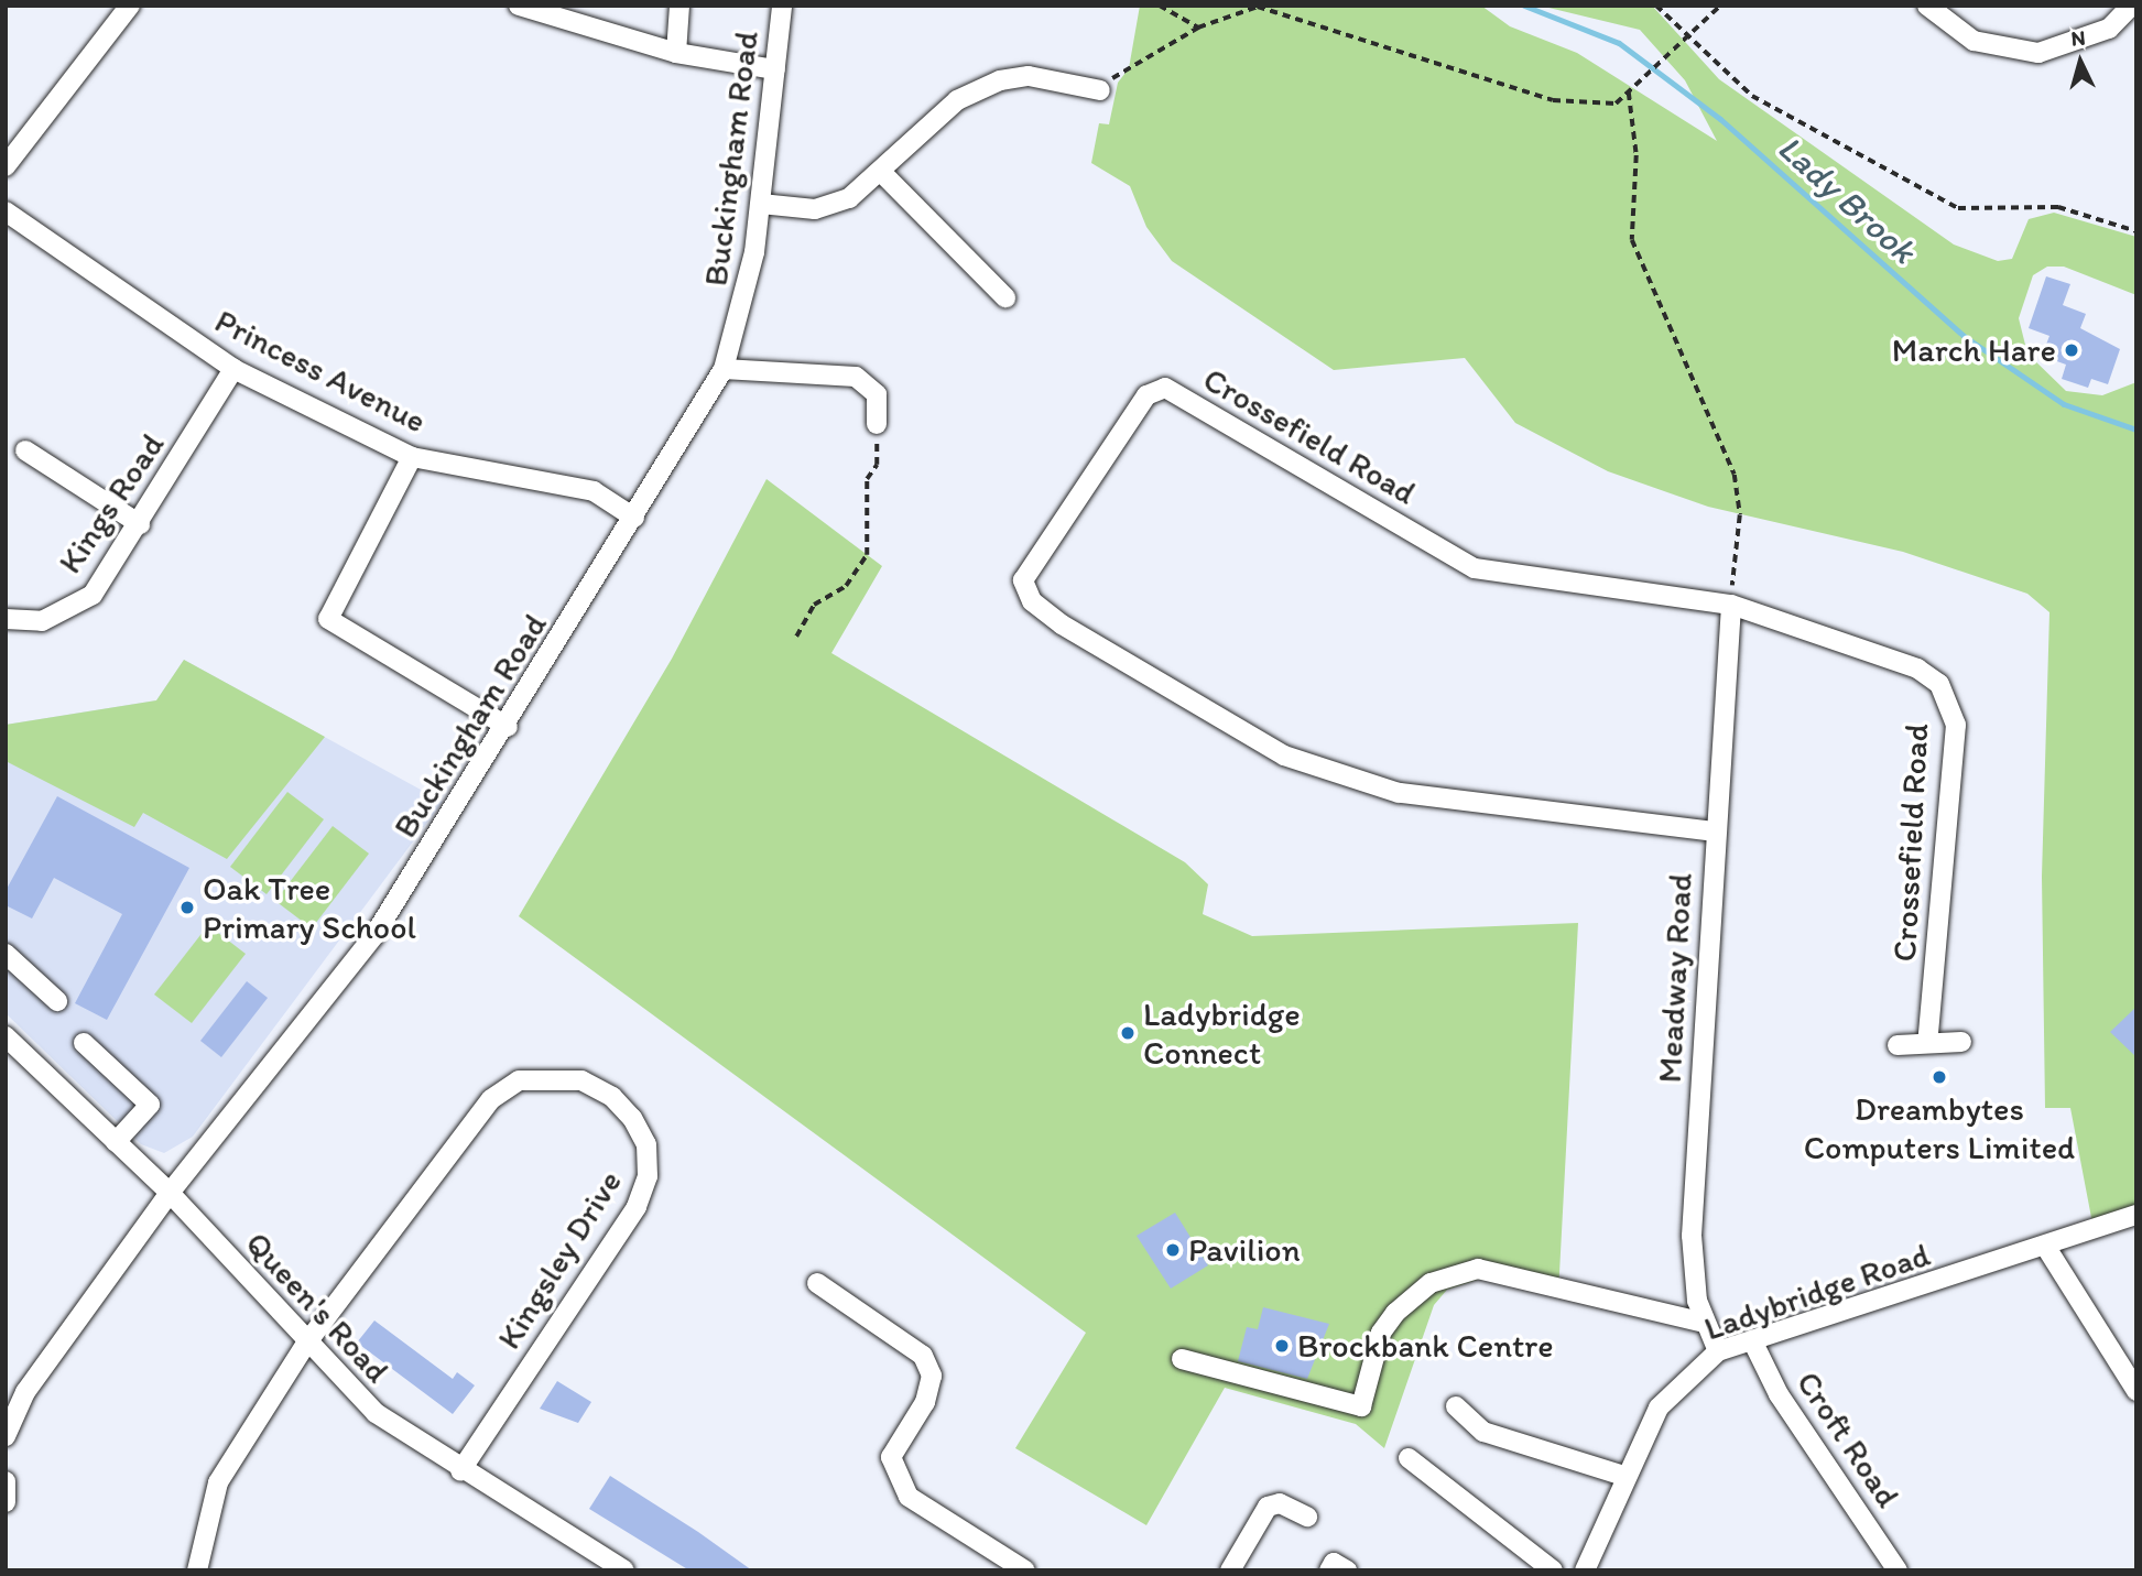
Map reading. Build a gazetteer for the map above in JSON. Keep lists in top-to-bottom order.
{
  "streets": {
    "street": [
      "Buckingham Road",
      "Princess Avenue",
      "Crossefield Road",
      "Kings Road",
      "Meadway Road",
      "Kingsley Drive",
      "Ladybridge Road",
      "Queen's Road",
      "Croft Road"
    ]
  },
  "crossings": [
    ["Buckingham Road", "Princess Avenue"],
    ["Buckingham Road", "Queen's Road"],
    ["Princess Avenue", "Kings Road"],
    ["Crossefield Road", "Meadway Road"],
    ["Meadway Road", "Ladybridge Road"],
    ["Kingsley Drive", "Queen's Road"],
    ["Ladybridge Road", "Croft Road"]
  ],
  "water": ["Lady Brook"],
  "places": [
    "March Hare",
    "Oak Tree Primary School",
    "Ladybridge Connect",
    "Dreambytes Computers Limited",
    "Pavilion",
    "Brockbank Centre"
  ],
  "north": "top"
}
